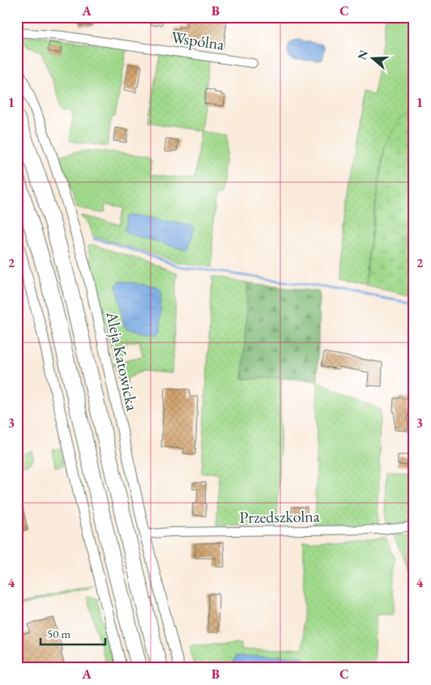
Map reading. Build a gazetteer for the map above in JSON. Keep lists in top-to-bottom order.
{
  "streets": {
    "street": ["Wspólna", "Aleja Katowicka", "Przedszkolna"]
  },
  "crossings": [
    ["Aleja Katowicka", "Przedszkolna"]
  ],
  "scale_bar": "50 m",
  "north": "left",
  "grid": {
    "columns": ["A", "B", "C"],
    "rows": [
      "1",
      "2",
      "3",
      "4"
    ]
  }
}
